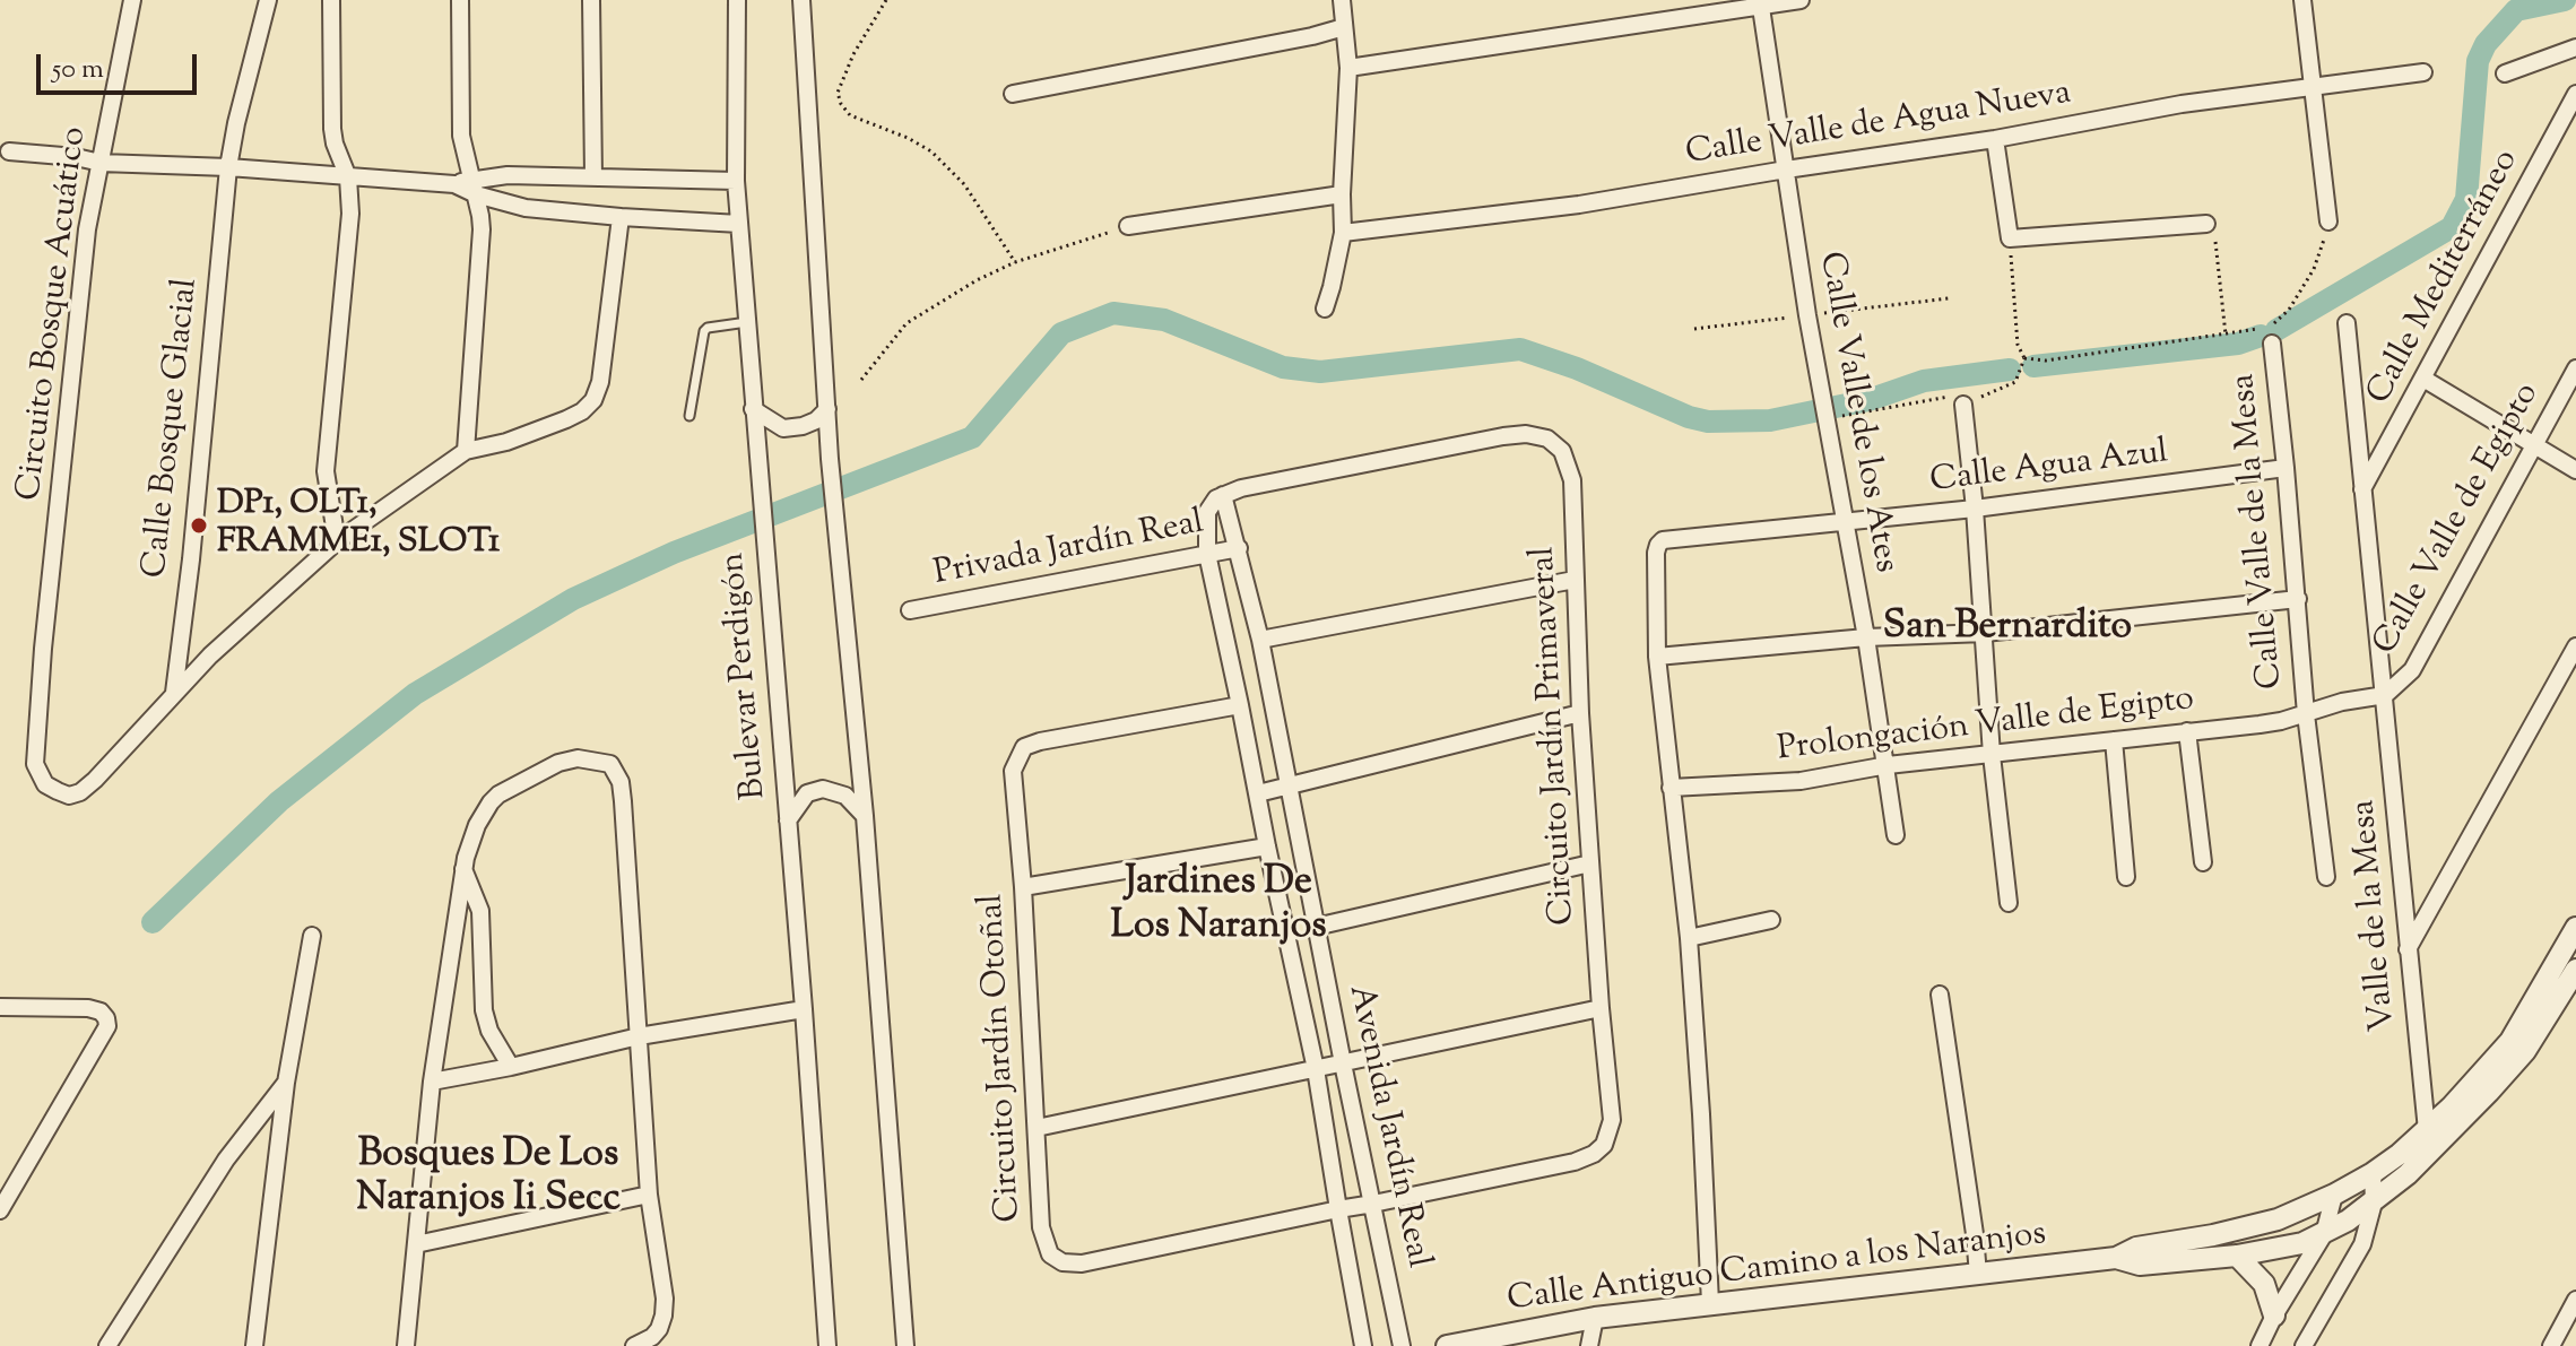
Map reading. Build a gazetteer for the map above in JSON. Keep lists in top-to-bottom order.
{
  "streets": {
    "street": [
      "Calle Valle de Agua Nueva",
      "Calle Mediterráneo",
      "Circuito Bosque Acuático",
      "Calle Valle de los Ates",
      "Calle Bosque Glacial",
      "Calle Agua Azul",
      "Calle Valle de Egipto",
      "Calle Valle de la Mesa",
      "Privada Jardín Real",
      "Bulevar Perdigón",
      "Prolongación Valle de Egipto",
      "Circuito Jardín Primaveral",
      "Valle de la Mesa",
      "Circuito Jardín Otoñal",
      "Avenida Jardín Real",
      "Calle Antiguo Camino a los Naranjos"
    ]
  },
  "crossings": [
    ["Calle Valle de Agua Nueva", "Calle Valle de los Ates"],
    ["Calle Mediterráneo", "Valle de la Mesa"],
    ["Circuito Bosque Acuático", "Calle Bosque Glacial"],
    ["Calle Valle de los Ates", "Calle Agua Azul"],
    ["Calle Valle de los Ates", "Prolongación Valle de Egipto"],
    ["Calle Agua Azul", "Calle Valle de la Mesa"],
    ["Calle Valle de Egipto", "Prolongación Valle de Egipto"],
    ["Calle Valle de Egipto", "Valle de la Mesa"],
    ["Calle Valle de la Mesa", "Prolongación Valle de Egipto"],
    ["Privada Jardín Real", "Avenida Jardín Real"],
    ["Prolongación Valle de Egipto", "Valle de la Mesa"],
    ["Circuito Jardín Primaveral", "Circuito Jardín Otoñal"],
    ["Circuito Jardín Primaveral", "Avenida Jardín Real"],
    ["Valle de la Mesa", "Calle Antiguo Camino a los Naranjos"],
    ["Circuito Jardín Otoñal", "Avenida Jardín Real"]
  ],
  "districts": ["San Bernardito", "Jardines De Los Naranjos", "Bosques De Los Naranjos Ii Secc"],
  "places": ["DP1, OLT1, FRAMME1, SLOT1"],
  "scale_bar": "50 m"
}
